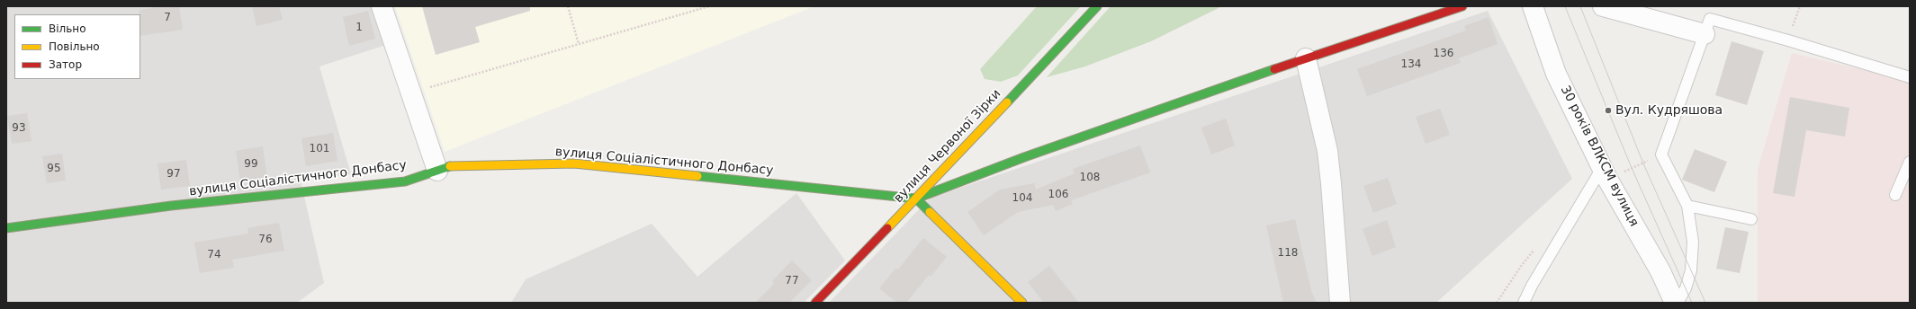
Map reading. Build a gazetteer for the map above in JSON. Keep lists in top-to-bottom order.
{
  "streets": {
    "street": ["вулиця Червоної Зірки", "30 років ВЛКСМ вулиця", "вулиця Соціалістичного Донбасу"]
  },
  "crossings": [
    ["вулиця Червоної Зірки", "вулиця Соціалістичного Донбасу"]
  ],
  "places": ["Вул. Кудряшова"],
  "house_numbers": [
    "7",
    "1",
    "136",
    "134",
    "93",
    "101",
    "99",
    "95",
    "97",
    "108",
    "106",
    "104",
    "76",
    "118",
    "74",
    "77"
  ],
  "legend": ["Вільно", "Повільно", "Затор"]
}
